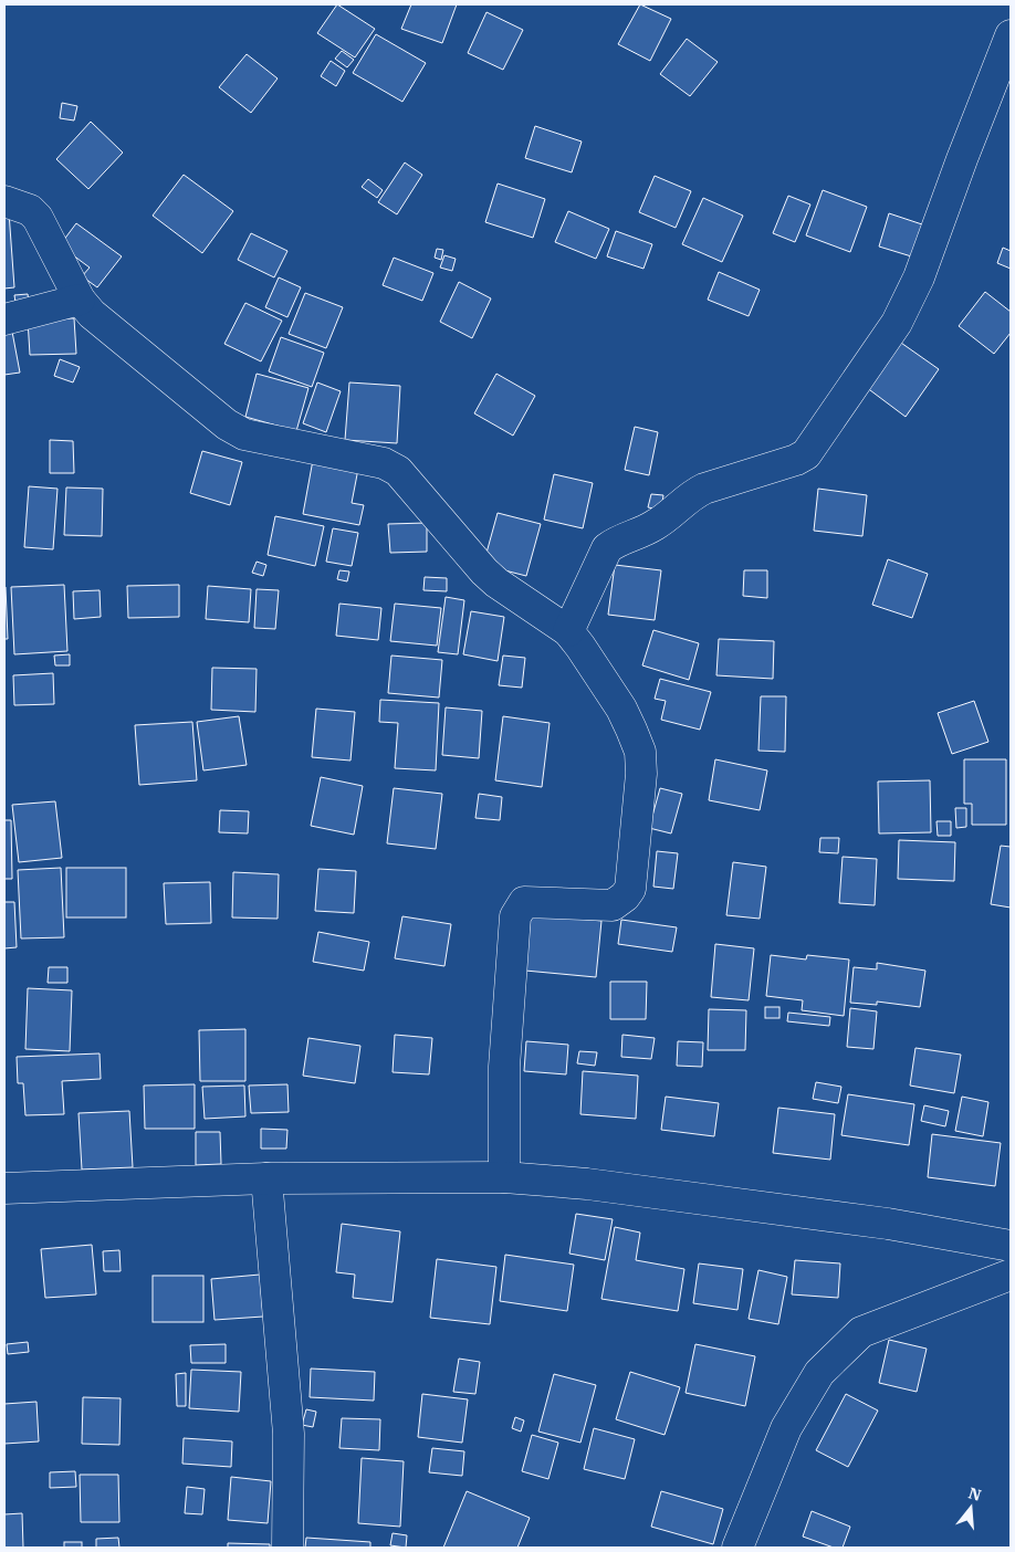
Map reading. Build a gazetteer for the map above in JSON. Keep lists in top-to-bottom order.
{
  "north": "top"
}
